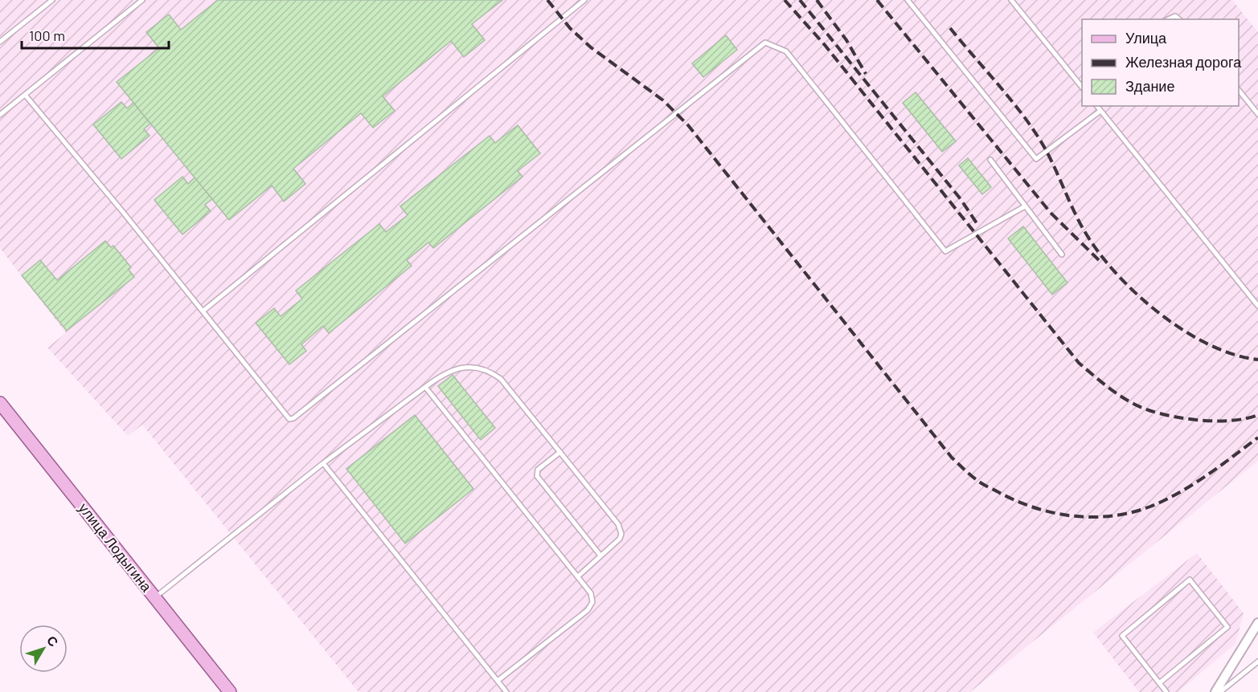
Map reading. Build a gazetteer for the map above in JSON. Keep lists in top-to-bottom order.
{
  "streets": {
    "main road": ["улица Лодыгина"]
  },
  "legend": ["Улица", "Железная дорога", "Здание"],
  "scale_bar": "100 m",
  "north": "top right"
}
